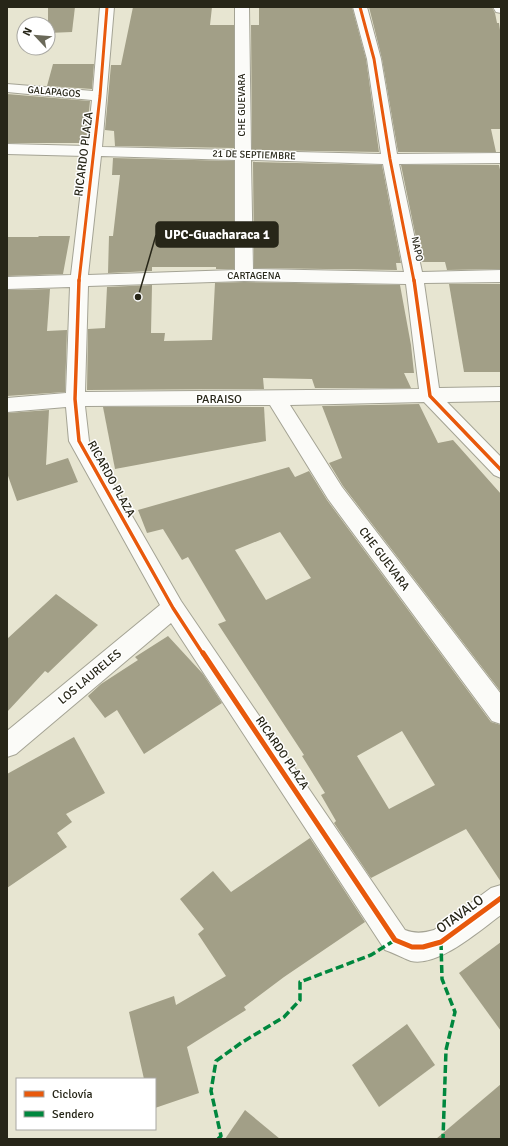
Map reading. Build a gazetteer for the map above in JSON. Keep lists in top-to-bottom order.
{
  "streets": {
    "street": [
      "GALAPAGOS",
      "CHE GUEVARA",
      "RICARDO PLAZA",
      "21 DE SEPTIEMBRE",
      "NAPO",
      "CARTAGENA",
      "PARAISO",
      "LOS LAURELES",
      "OTAVALO"
    ]
  },
  "crossings": [
    ["GALAPAGOS", "RICARDO PLAZA"],
    ["CHE GUEVARA", "21 DE SEPTIEMBRE"],
    ["CHE GUEVARA", "CARTAGENA"],
    ["CHE GUEVARA", "PARAISO"],
    ["RICARDO PLAZA", "21 DE SEPTIEMBRE"],
    ["RICARDO PLAZA", "CARTAGENA"],
    ["RICARDO PLAZA", "PARAISO"],
    ["RICARDO PLAZA", "LOS LAURELES"],
    ["RICARDO PLAZA", "OTAVALO"],
    ["21 DE SEPTIEMBRE", "NAPO"],
    ["NAPO", "CARTAGENA"],
    ["NAPO", "PARAISO"]
  ],
  "places": ["UPC-Guacharaca 1"],
  "legend": ["Ciclovía", "Sendero"],
  "north": "top left"
}
